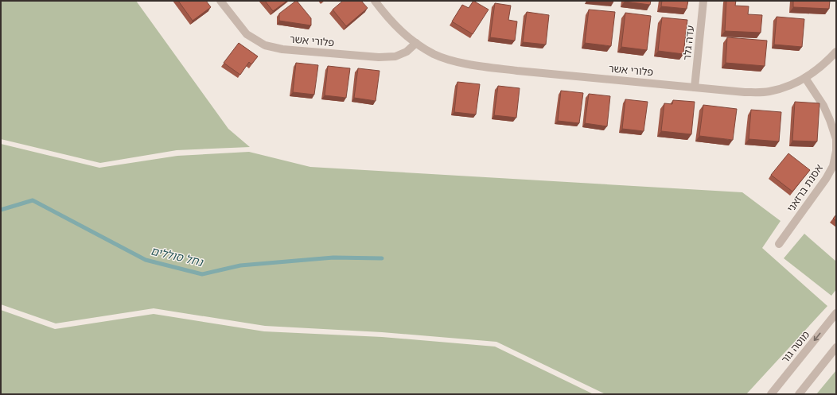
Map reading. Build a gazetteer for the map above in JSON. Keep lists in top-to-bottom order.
{
  "streets": {
    "street": [
      "פלורי אשר",
      "עדה גלר",
      "אסנת ברזאני",
      "מוטה גור"
    ]
  },
  "crossings": [
    ["פלורי אשר", "עדה גלר"],
    ["פלורי אשר", "אסנת ברזאני"]
  ],
  "water": ["נחל סוללים"]
}
